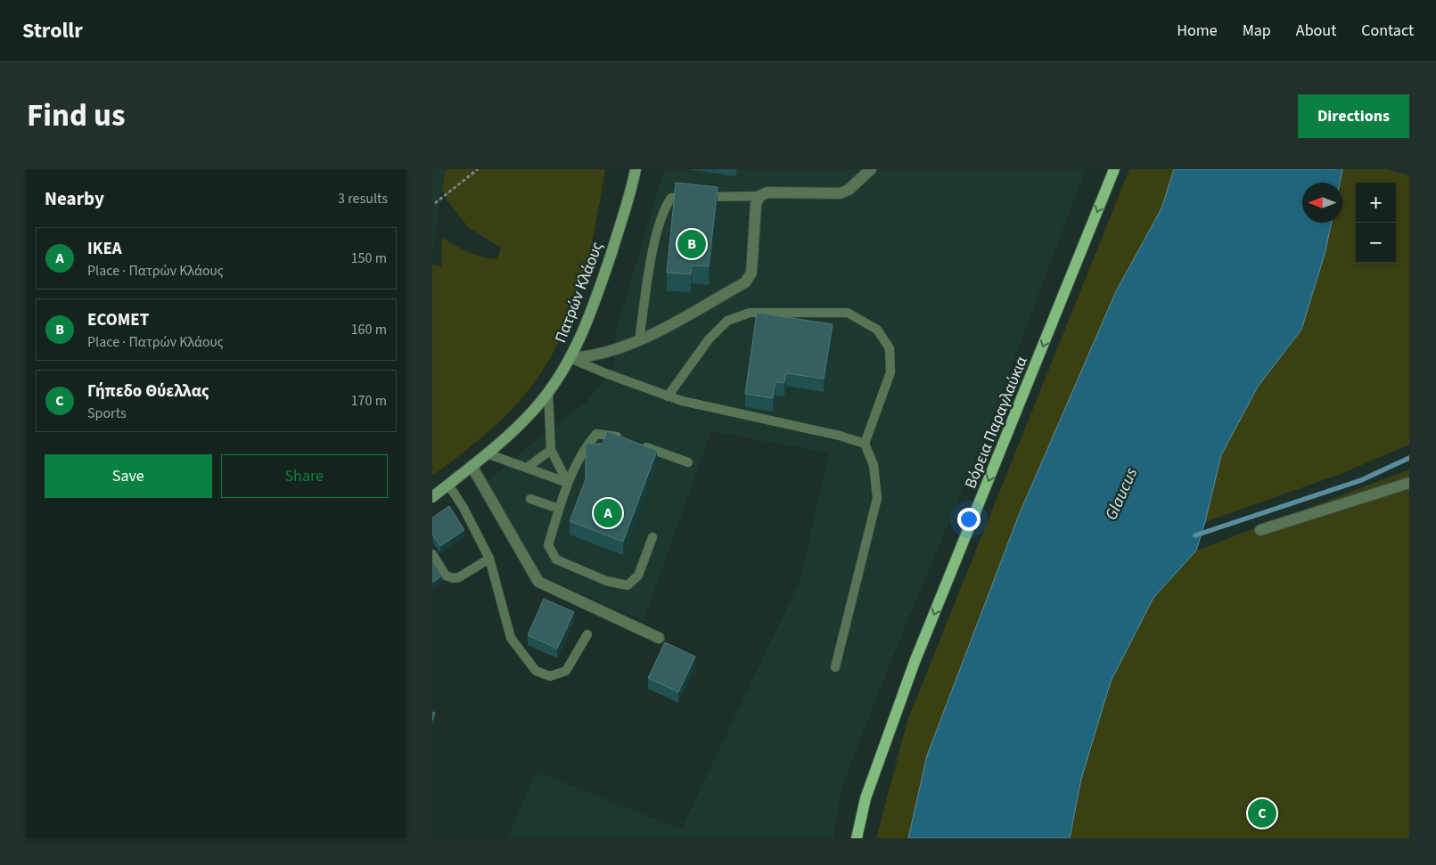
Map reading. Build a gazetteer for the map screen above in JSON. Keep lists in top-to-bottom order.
{
  "streets": {
    "main road": ["Πατρών Κλάους", "Βόρεια Παραγλαύκια"]
  },
  "one_way": ["Βόρεια Παραγλαύκια"],
  "water": ["Glaucus"],
  "north": "left",
  "page": {
    "header": "Strollr",
    "nav": [
      "Home",
      "Map",
      "About",
      "Contact"
    ],
    "title": "Find us",
    "buttons": [
      "Directions",
      ["Save", "Share"]
    ],
    "heading": ["Nearby", "3 results"],
    "map_buttons": ["+", "−"],
    "list": [
      {
        "mark": "A",
        "name": "IKEA",
        "note": "Place · Πατρών Κλάους",
        "value": "150 m"
      },
      {
        "mark": "B",
        "name": "ECOMET",
        "note": "Place · Πατρών Κλάους",
        "value": "160 m"
      },
      {
        "mark": "C",
        "name": "Γήπεδο Θύελλας",
        "note": "Sports",
        "value": "170 m"
      }
    ],
    "pins": ["B", "A", "C"]
  }
}
